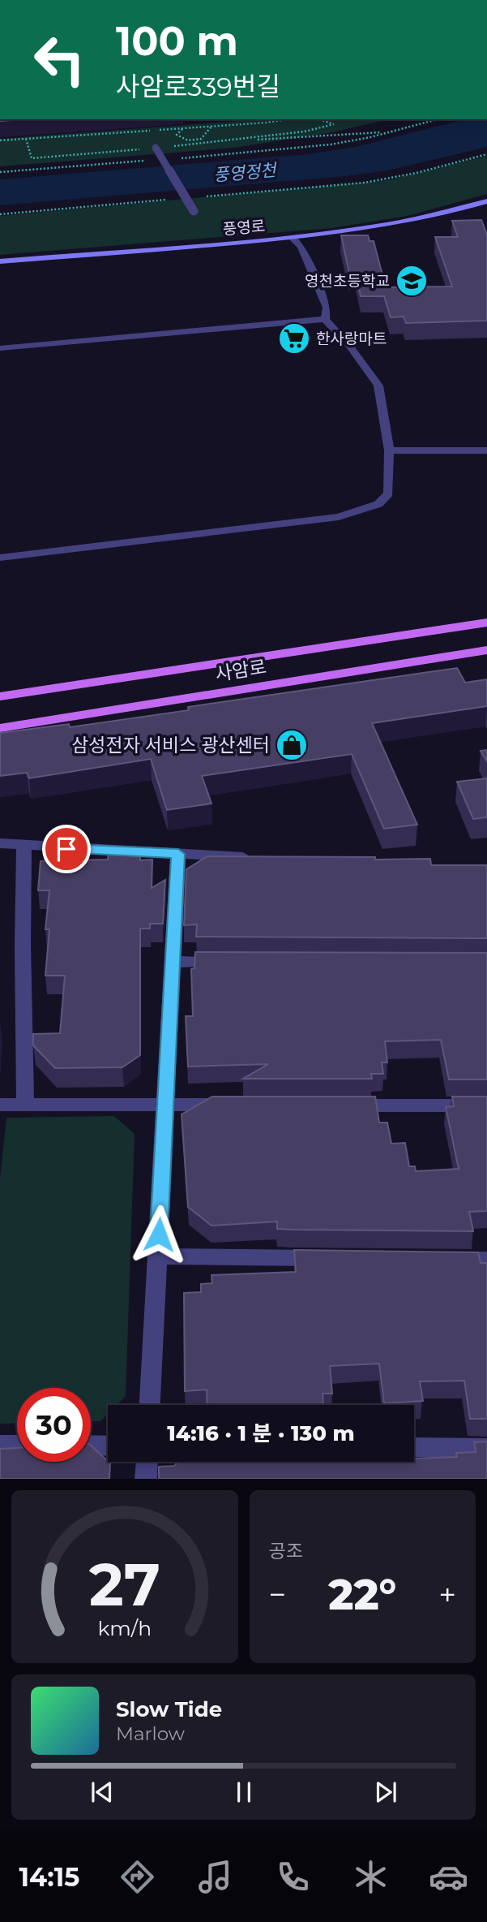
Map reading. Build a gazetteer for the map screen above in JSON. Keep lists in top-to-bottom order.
{
  "streets": {
    "main road": ["풍영로", "사암로"]
  },
  "water": ["풍영정천"],
  "places": {
    "school or university": ["영천초등학교"],
    "supermarket": ["한사랑마트"],
    "shop": ["삼성전자 서비스 광산센터"]
  },
  "page": {
    "turn": ["100 m", "사암로339번길"],
    "limit": "30",
    "trip": "14:16 · 1 분 · 130 m",
    "tile": "공조",
    "heat": ["−", "22°", "+"],
    "song": ["Slow Tide", "Marlow"],
    "tabs": "14:15",
    "gauge": ["27", "km/h"]
  }
}
